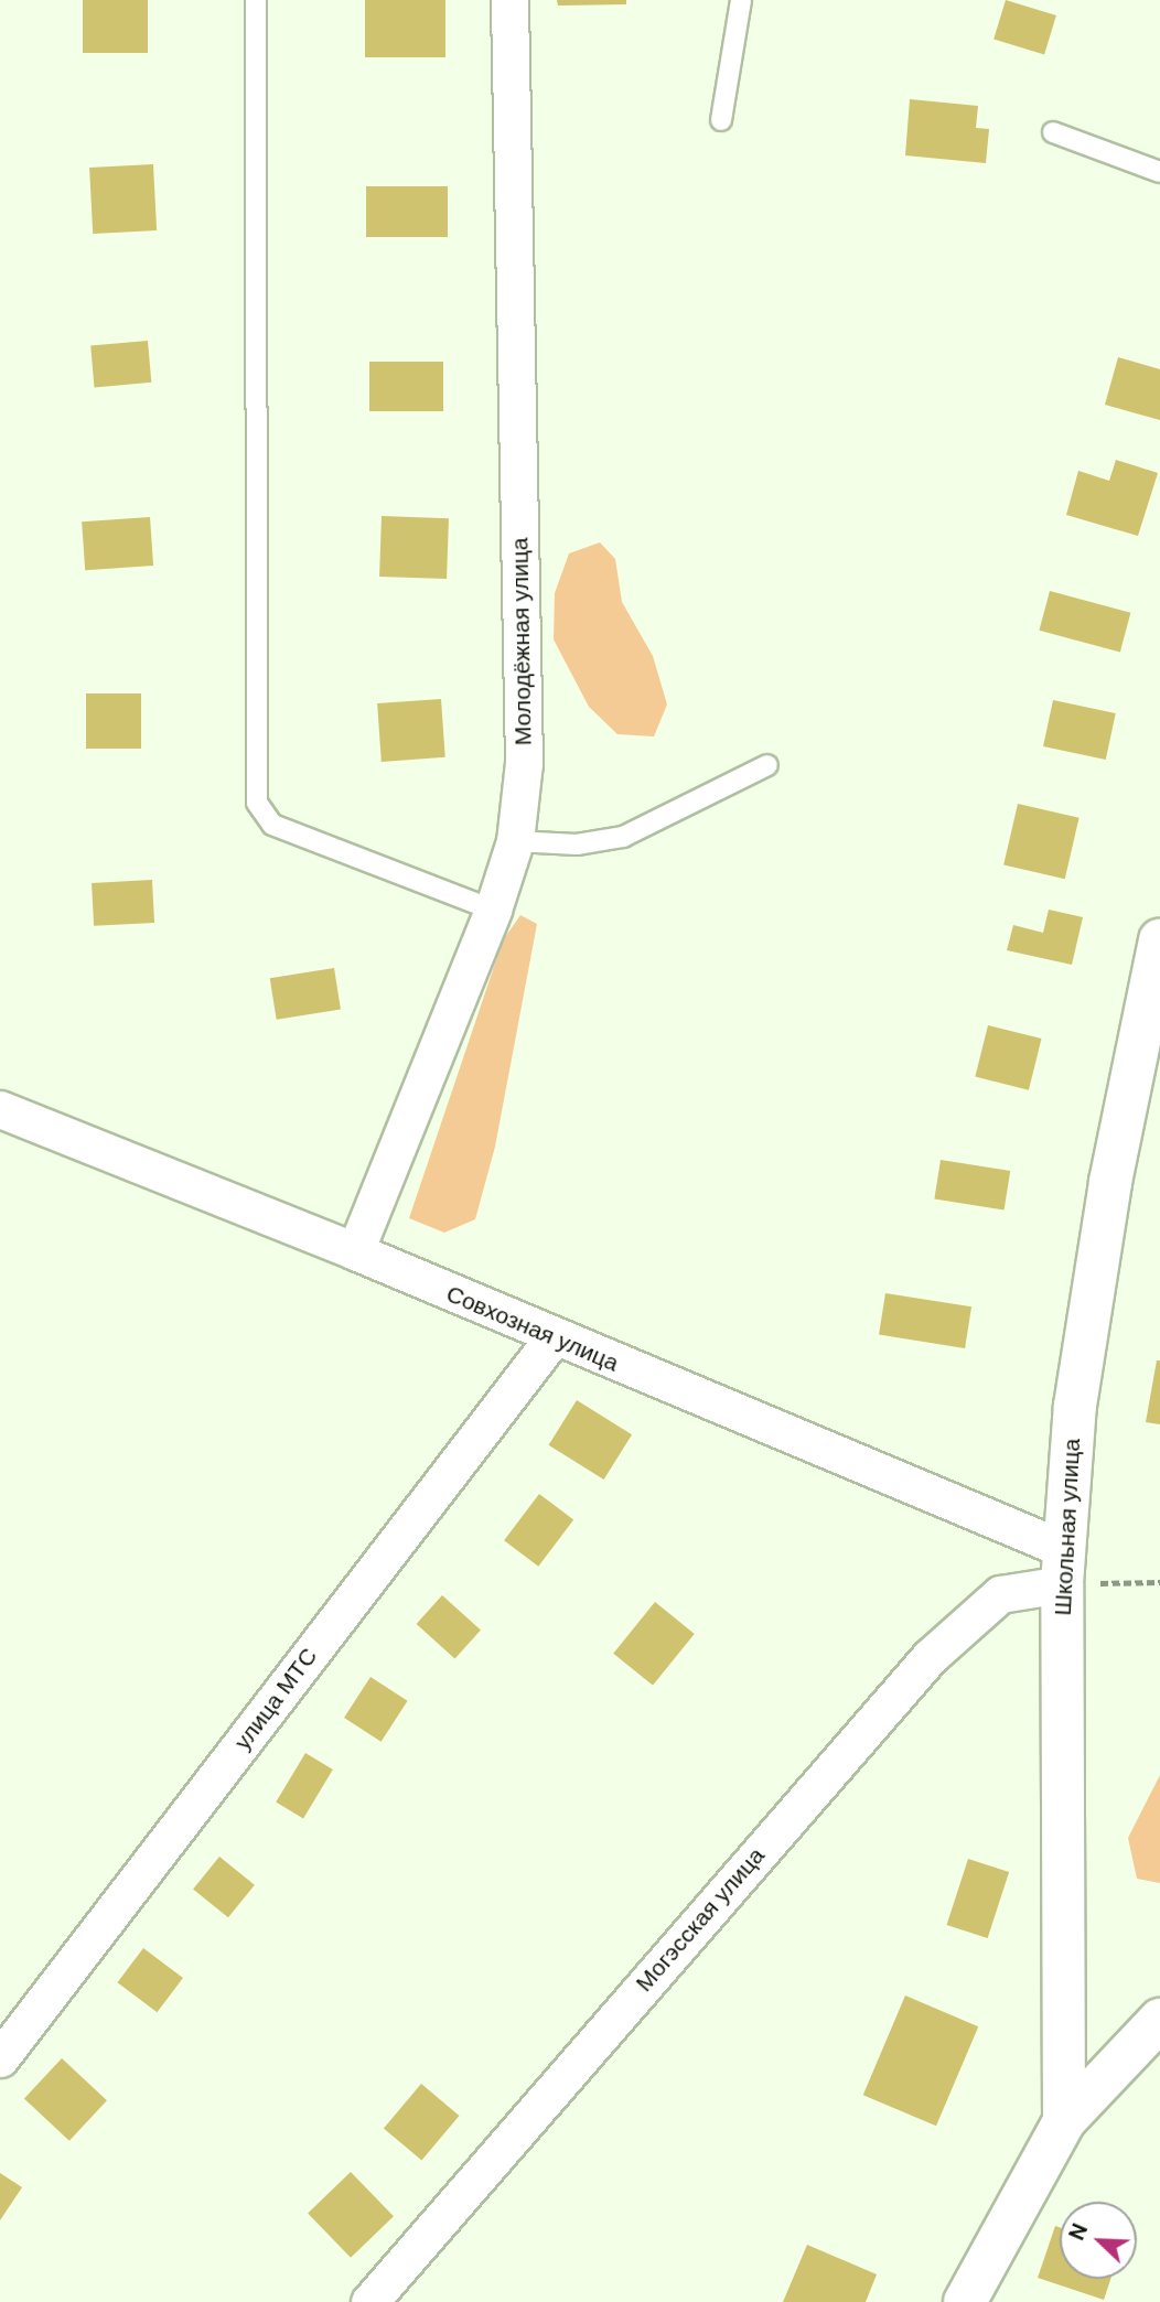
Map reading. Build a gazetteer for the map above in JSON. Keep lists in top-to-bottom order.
{
  "streets": {
    "street": [
      "Молодёжная улица",
      "Совхозная улица",
      "Школьная улица",
      "улица МТС",
      "Могэсская улица"
    ]
  },
  "crossings": [
    ["Молодёжная улица", "Совхозная улица"],
    ["Совхозная улица", "Школьная улица"],
    ["Совхозная улица", "улица МТС"],
    ["Совхозная улица", "Могэсская улица"],
    ["Школьная улица", "Могэсская улица"]
  ],
  "north": "top left"
}
